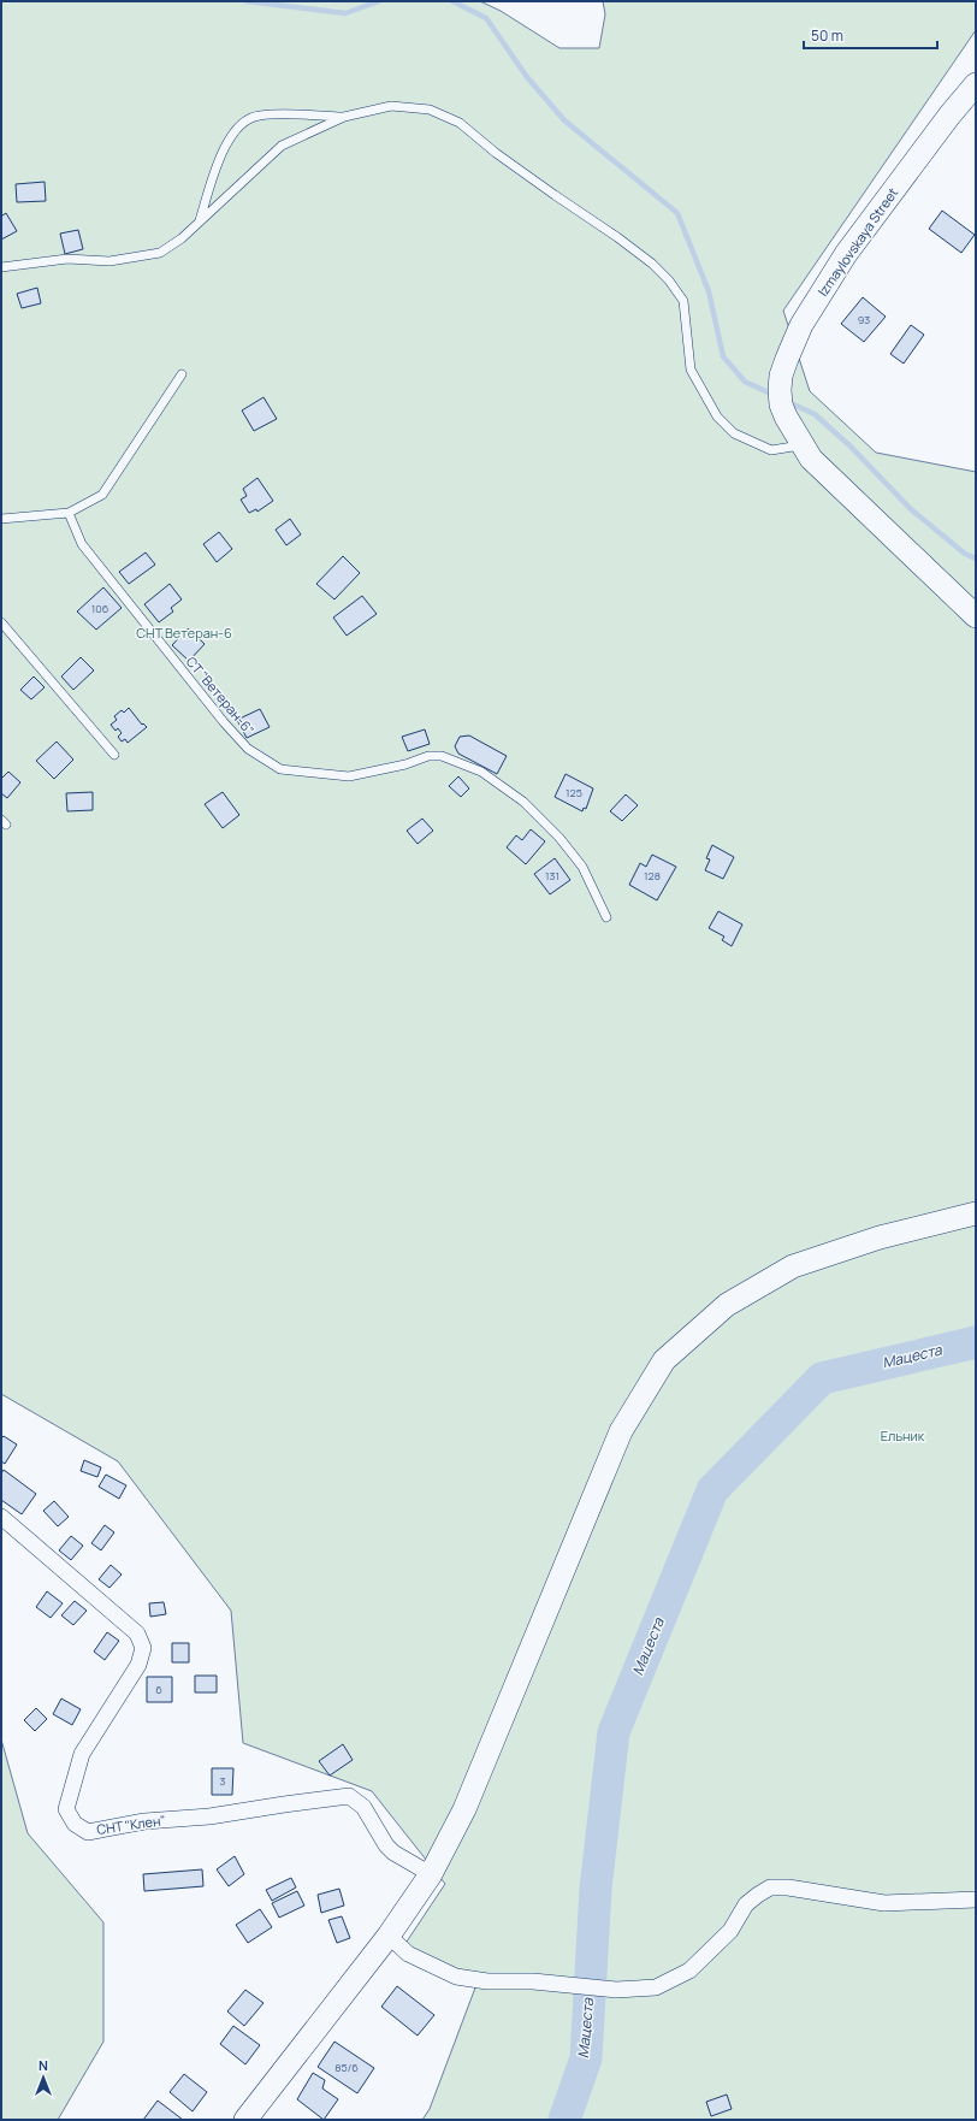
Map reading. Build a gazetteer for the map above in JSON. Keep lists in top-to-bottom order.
{
  "streets": {
    "street": ["Izmaylovskaya Street", "СНТ \"Клен\""],
    "lane": ["СТ \"Ветеран-6\""]
  },
  "water": ["Мацеста"],
  "parks": ["СНТ Ветеран-6", "Ельник"],
  "house_numbers": [
    "93",
    "106",
    "125",
    "131",
    "128",
    "6",
    "3",
    "85/6"
  ],
  "scale_bar": "50 m",
  "north": "top"
}
